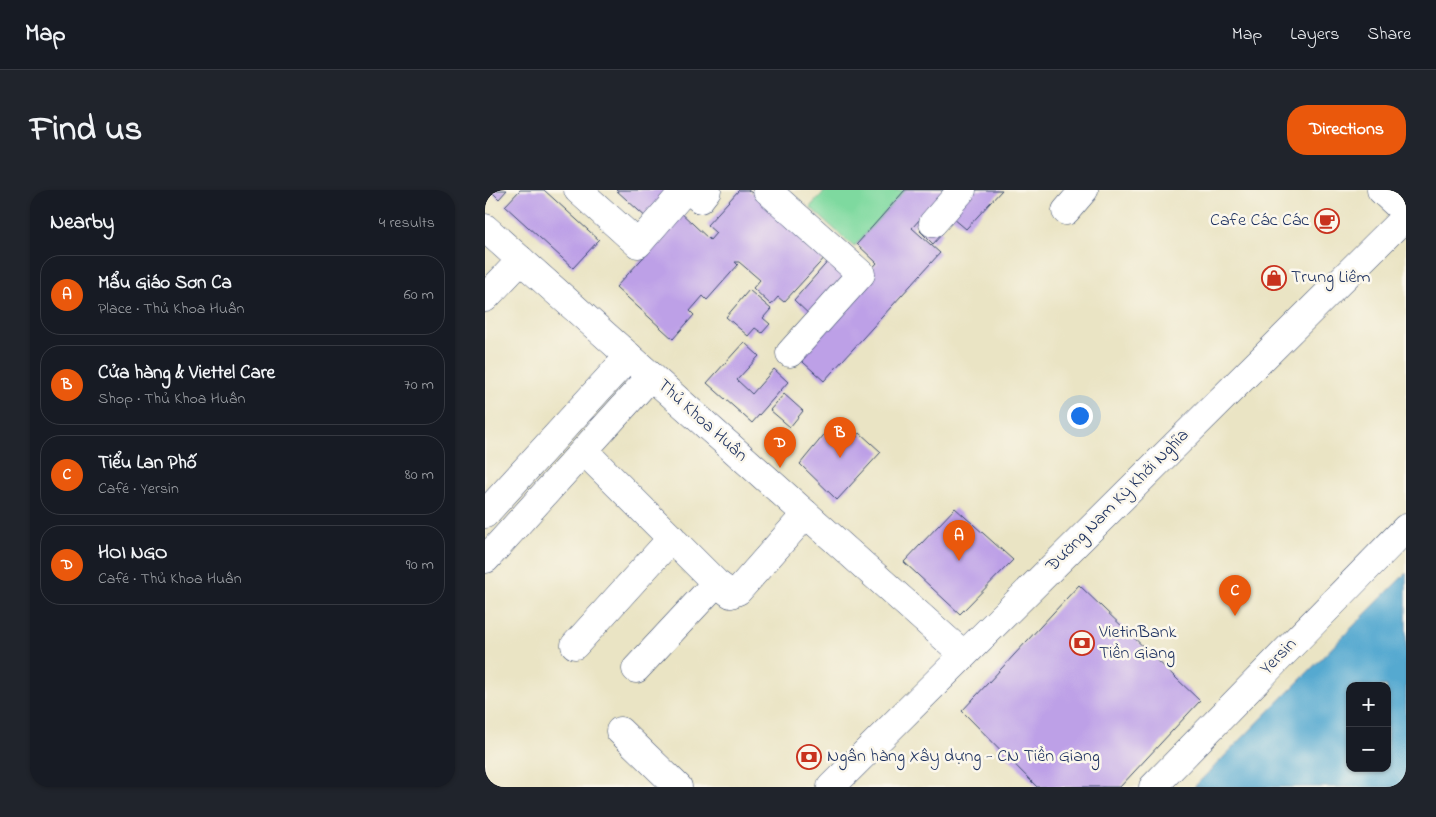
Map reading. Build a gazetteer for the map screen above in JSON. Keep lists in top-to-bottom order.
{
  "streets": {
    "street": ["Thủ Khoa Huân", "Đường Nam Kỳ Khởi Nghĩa", "Yersin"]
  },
  "crossings": [
    ["Thủ Khoa Huân", "Đường Nam Kỳ Khởi Nghĩa"]
  ],
  "places": {
    "cafe": ["Cafe Các Các"],
    "shop": ["Trung Liêm"],
    "bank": ["VietinBank Tiền Giang", "Ngân hàng Xây dựng - CN Tiền Giang"]
  },
  "page": {
    "header": "Map",
    "nav": ["Map", "Layers", "Share"],
    "title": "Find us",
    "buttons": "Directions",
    "heading": ["Nearby", "4 results"],
    "list": [
      {
        "mark": "A",
        "name": "Mẩu Giáo Sơn Ca",
        "note": "Place · Thủ Khoa Huân",
        "value": "60 m"
      },
      {
        "mark": "B",
        "name": "Cửa hàng & Viettel Care",
        "note": "Shop · Thủ Khoa Huân",
        "value": "70 m"
      },
      {
        "mark": "C",
        "name": "Tiểu Lan Phố",
        "note": "Café · Yersin",
        "value": "80 m"
      },
      {
        "mark": "D",
        "name": "HOI NGO",
        "note": "Café · Thủ Khoa Huân",
        "value": "90 m"
      }
    ],
    "pins": [
      "B",
      "D",
      "A",
      "C"
    ],
    "map_buttons": ["+", "−"]
  }
}
